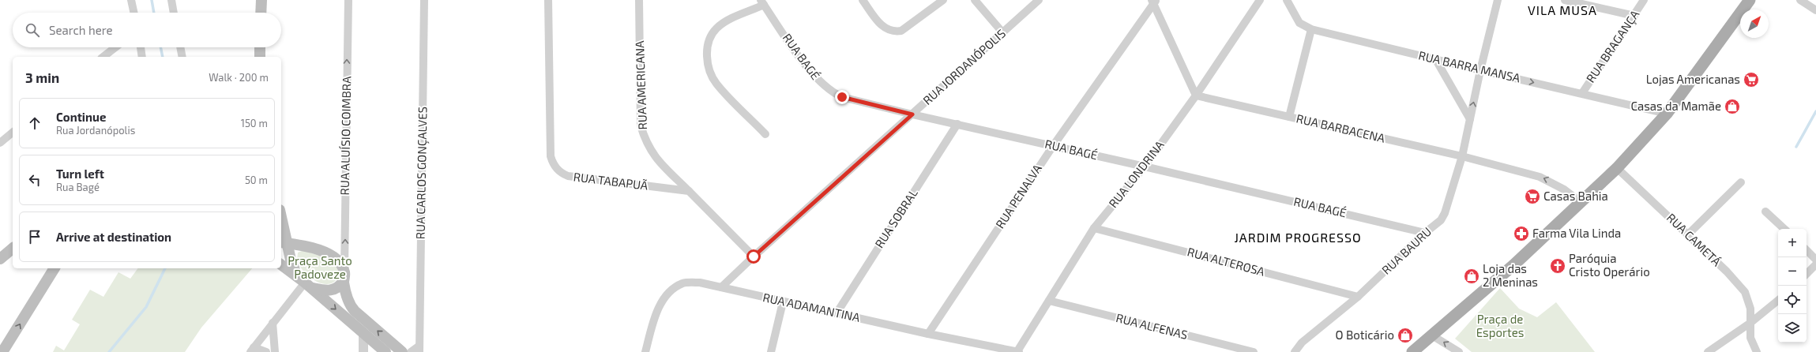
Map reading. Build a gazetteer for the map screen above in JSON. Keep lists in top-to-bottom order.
{
  "streets": {
    "street": [
      "RUA BRAGANÇA",
      "RUA BAGÉ",
      "RUA JORDANÓPOLIS",
      "RUA BARRA MANSA",
      "RUA AMERICANA",
      "RUA BARBACENA",
      "RUA ALUÍSIO COIMBRA",
      "RUA CARLOS GONÇALVES",
      "RUA LONDRINA",
      "RUA TABAPUÃ",
      "RUA PENALVA",
      "RUA SOBRAL",
      "RUA CAMETÁ",
      "RUA BAURU",
      "RUA ALTEROSA",
      "RUA ADAMANTINA",
      "RUA ALFENAS"
    ]
  },
  "crossings": [
    ["RUA BRAGANÇA", "RUA BARRA MANSA"],
    ["RUA BAGÉ", "RUA JORDANÓPOLIS"],
    ["RUA BAGÉ", "RUA LONDRINA"],
    ["RUA BAGÉ", "RUA PENALVA"],
    ["RUA BAGÉ", "RUA SOBRAL"],
    ["RUA BAGÉ", "RUA BAURU"],
    ["RUA JORDANÓPOLIS", "RUA ADAMANTINA"],
    ["RUA BARRA MANSA", "RUA BAURU"],
    ["RUA AMERICANA", "RUA TABAPUÃ"],
    ["RUA BARBACENA", "RUA LONDRINA"],
    ["RUA BARBACENA", "RUA BAURU"],
    ["RUA LONDRINA", "RUA ALTEROSA"],
    ["RUA LONDRINA", "RUA ADAMANTINA"],
    ["RUA LONDRINA", "RUA ALFENAS"],
    ["RUA PENALVA", "RUA ADAMANTINA"],
    ["RUA SOBRAL", "RUA ADAMANTINA"],
    ["RUA BAURU", "RUA ALTEROSA"]
  ],
  "one_way": ["RUA ALUÍSIO COIMBRA"],
  "districts": ["VILA MUSA", "JARDIM PROGRESSO"],
  "parks": ["Praça Santo Padoveze", "Praça de Esportes"],
  "places": {
    "supermarket": ["Lojas Americanas", "Casas Bahia"],
    "shop": ["Casas da Mamãe", "Loja das 2 Meninas", "O Boticário"],
    "pharmacy": ["Farma Vila Linda"],
    "church": ["Paróquia Cristo Operário"]
  },
  "north": "top right",
  "page": {
    "search": "Search here",
    "heading": ["3 min", "Walk · 200 m"],
    "list": [
      ["Continue", "Rua Jordanópolis", "150 m"],
      ["Turn left", "Rua Bagé", "50 m"],
      "Arrive at destination"
    ],
    "map_buttons": ["+", "−"]
  }
}
